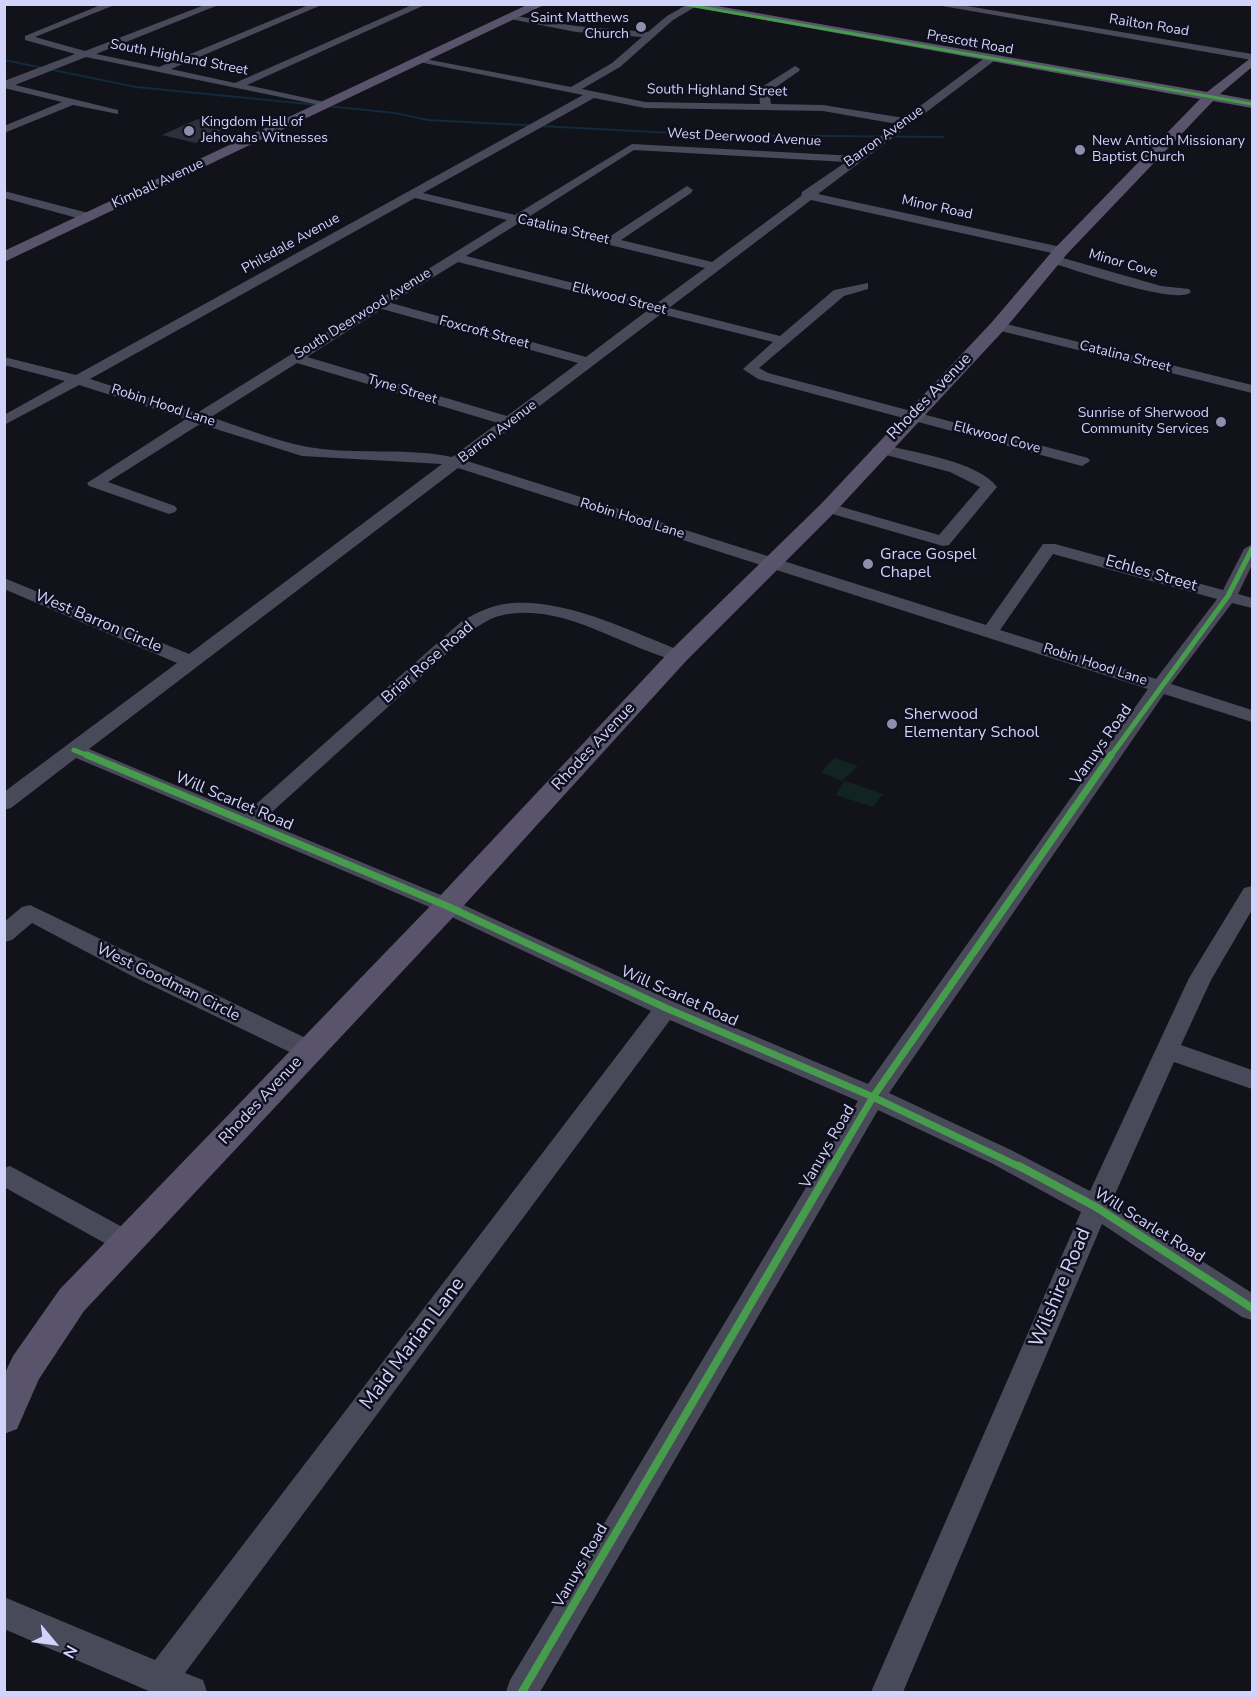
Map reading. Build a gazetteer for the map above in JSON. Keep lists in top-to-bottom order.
{
  "streets": {
    "main road": ["Prescott Road", "Kimball Avenue", "Rhodes Avenue"],
    "street": [
      "Railton Road",
      "South Highland Street",
      "Barron Avenue",
      "West Deerwood Avenue",
      "Minor Road",
      "Catalina Street",
      "Philsdale Avenue",
      "Minor Cove",
      "Elkwood Street",
      "South Deerwood Avenue",
      "Foxcroft Street",
      "Tyne Street",
      "Robin Hood Lane",
      "Elkwood Cove",
      "Echles Street",
      "West Barron Circle",
      "Briar Rose Road",
      "Vanuys Road",
      "Will Scarlet Road",
      "West Goodman Circle",
      "Wilshire Road",
      "Maid Marian Lane"
    ]
  },
  "crossings": [
    ["Prescott Road", "Barron Avenue"],
    ["Prescott Road", "Rhodes Avenue"],
    ["South Highland Street", "Barron Avenue"],
    ["South Highland Street", "Kimball Avenue"],
    ["South Highland Street", "Philsdale Avenue"],
    ["Barron Avenue", "West Deerwood Avenue"],
    ["Barron Avenue", "Minor Road"],
    ["Barron Avenue", "Catalina Street"],
    ["Barron Avenue", "Elkwood Street"],
    ["Barron Avenue", "Foxcroft Street"],
    ["Barron Avenue", "Tyne Street"],
    ["Barron Avenue", "Robin Hood Lane"],
    ["Barron Avenue", "West Barron Circle"],
    ["Barron Avenue", "Will Scarlet Road"],
    ["West Deerwood Avenue", "South Deerwood Avenue"],
    ["Minor Road", "Minor Cove"],
    ["Minor Road", "Rhodes Avenue"],
    ["Catalina Street", "Philsdale Avenue"],
    ["Catalina Street", "South Deerwood Avenue"],
    ["Catalina Street", "Rhodes Avenue"],
    ["Philsdale Avenue", "Robin Hood Lane"],
    ["Minor Cove", "Rhodes Avenue"],
    ["Elkwood Street", "South Deerwood Avenue"],
    ["South Deerwood Avenue", "Foxcroft Street"],
    ["South Deerwood Avenue", "Tyne Street"],
    ["South Deerwood Avenue", "Robin Hood Lane"],
    ["Rhodes Avenue", "Robin Hood Lane"],
    ["Rhodes Avenue", "Elkwood Cove"],
    ["Rhodes Avenue", "Briar Rose Road"],
    ["Rhodes Avenue", "Will Scarlet Road"],
    ["Rhodes Avenue", "West Goodman Circle"],
    ["Robin Hood Lane", "Echles Street"],
    ["Robin Hood Lane", "Vanuys Road"],
    ["Echles Street", "Vanuys Road"],
    ["Briar Rose Road", "Will Scarlet Road"],
    ["Vanuys Road", "Will Scarlet Road"],
    ["Will Scarlet Road", "Wilshire Road"],
    ["Will Scarlet Road", "Maid Marian Lane"]
  ],
  "places": [
    "Saint Matthews Church",
    "Kingdom Hall of Jehovahs Witnesses",
    "New Antioch Missionary Baptist Church",
    "Sunrise of Sherwood Community Services",
    "Grace Gospel Chapel",
    "Sherwood Elementary School"
  ],
  "north": "bottom right"
}
